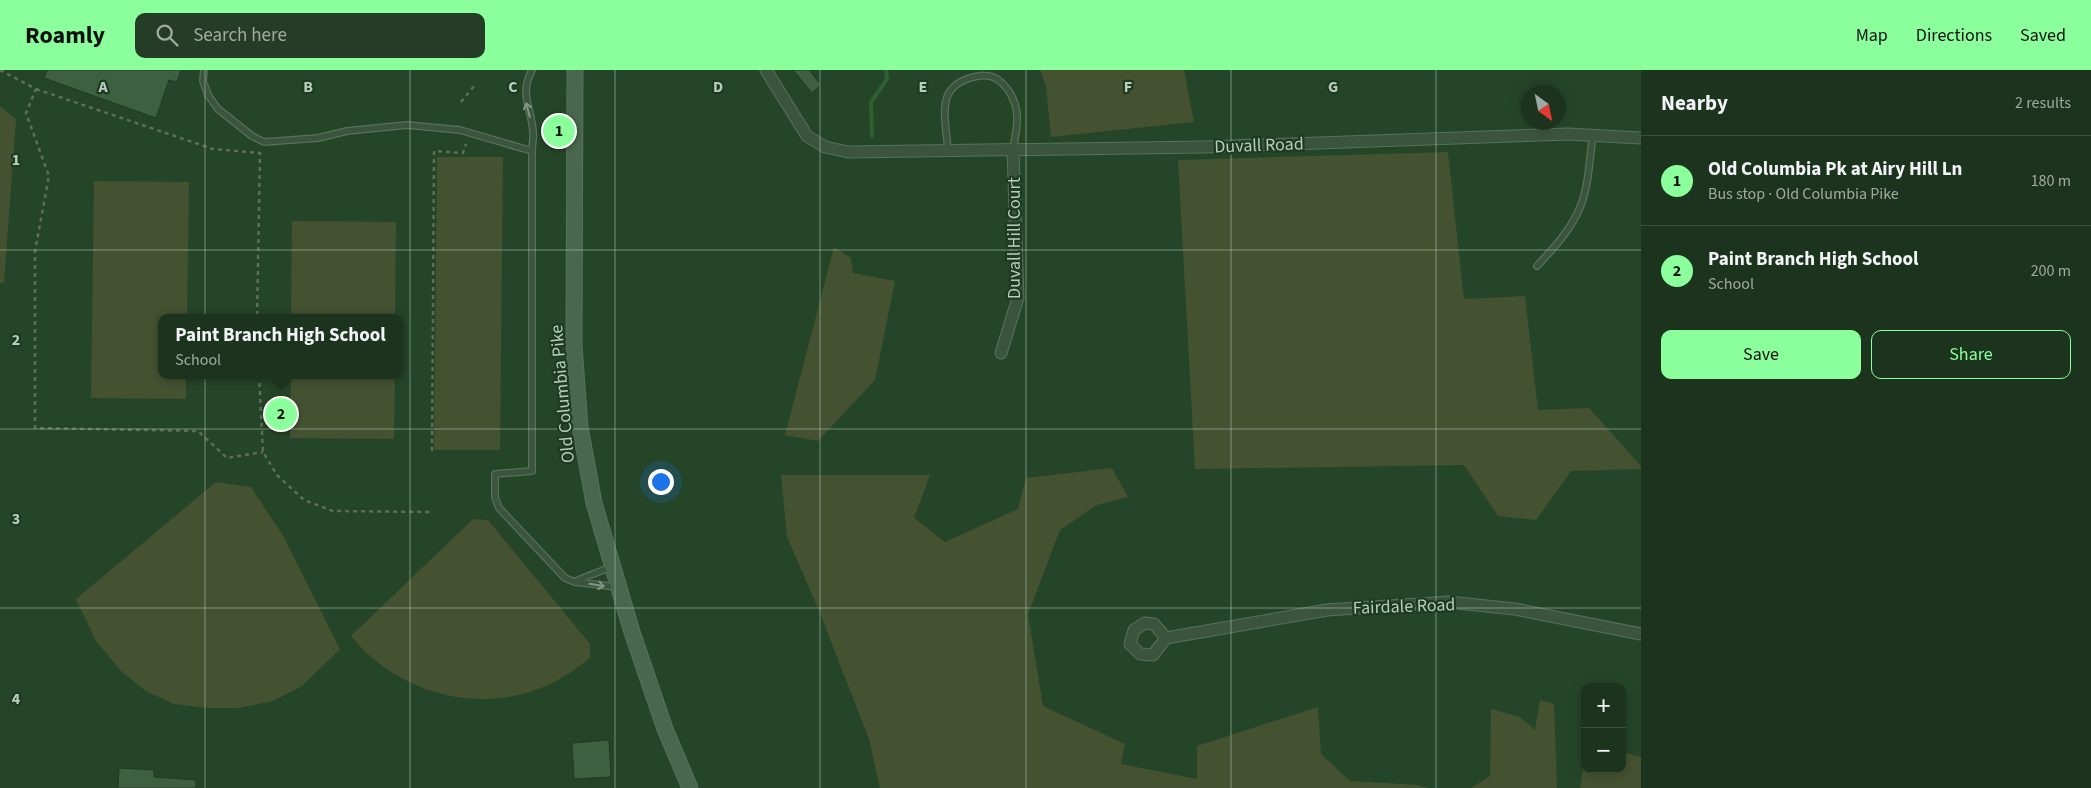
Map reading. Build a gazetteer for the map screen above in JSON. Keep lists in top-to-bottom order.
{
  "streets": {
    "main road": ["Old Columbia Pike"],
    "street": ["Duvall Road", "Duvall Hill Court", "Fairdale Road"]
  },
  "crossings": [
    ["Duvall Road", "Duvall Hill Court"]
  ],
  "north": "bottom right",
  "page": {
    "header": "Roamly",
    "search": "Search here",
    "nav": ["Map", "Directions", "Saved"],
    "heading": ["Nearby", "2 results"],
    "pins": ["1", "2"],
    "list": [
      {
        "mark": "1",
        "name": "Old Columbia Pk at Airy Hill Ln",
        "note": "Bus stop · Old Columbia Pike",
        "value": "180 m"
      },
      {
        "mark": "2",
        "name": "Paint Branch High School",
        "note": "School",
        "value": "200 m"
      }
    ],
    "popup": ["Paint Branch High School", "School"],
    "buttons": ["Save", "Share"],
    "map_buttons": ["+", "−"]
  },
  "grid": {
    "columns": [
      "A",
      "B",
      "C",
      "D",
      "E",
      "F",
      "G"
    ],
    "rows": [
      "1",
      "2",
      "3",
      "4"
    ]
  }
}
